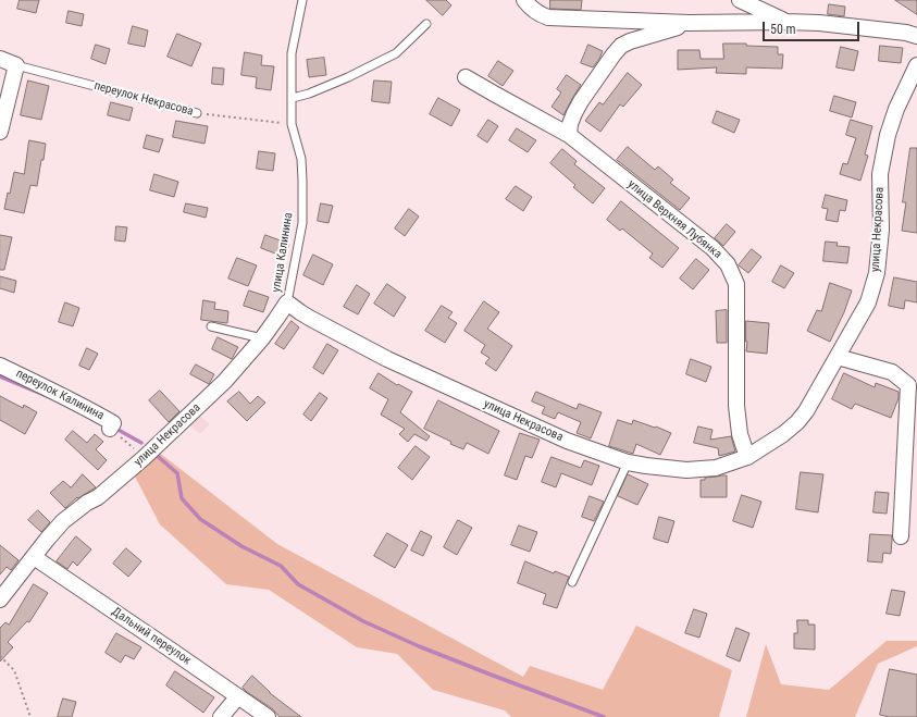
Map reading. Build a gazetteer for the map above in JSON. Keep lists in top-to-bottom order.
{
  "streets": {
    "street": [
      "переулок Некрасова",
      "улица Верхняя Лубянка",
      "улица Некрасова",
      "переулок Калинина",
      "Дальний переулок"
    ],
    "lane": ["улица Калинина"]
  },
  "crossings": [
    ["переулок Некрасова", "улица Калинина"],
    ["улица Верхняя Лубянка", "улица Некрасова"],
    ["улица Некрасова", "улица Калинина"],
    ["улица Некрасова", "Дальний переулок"]
  ],
  "scale_bar": "50 m"
}
